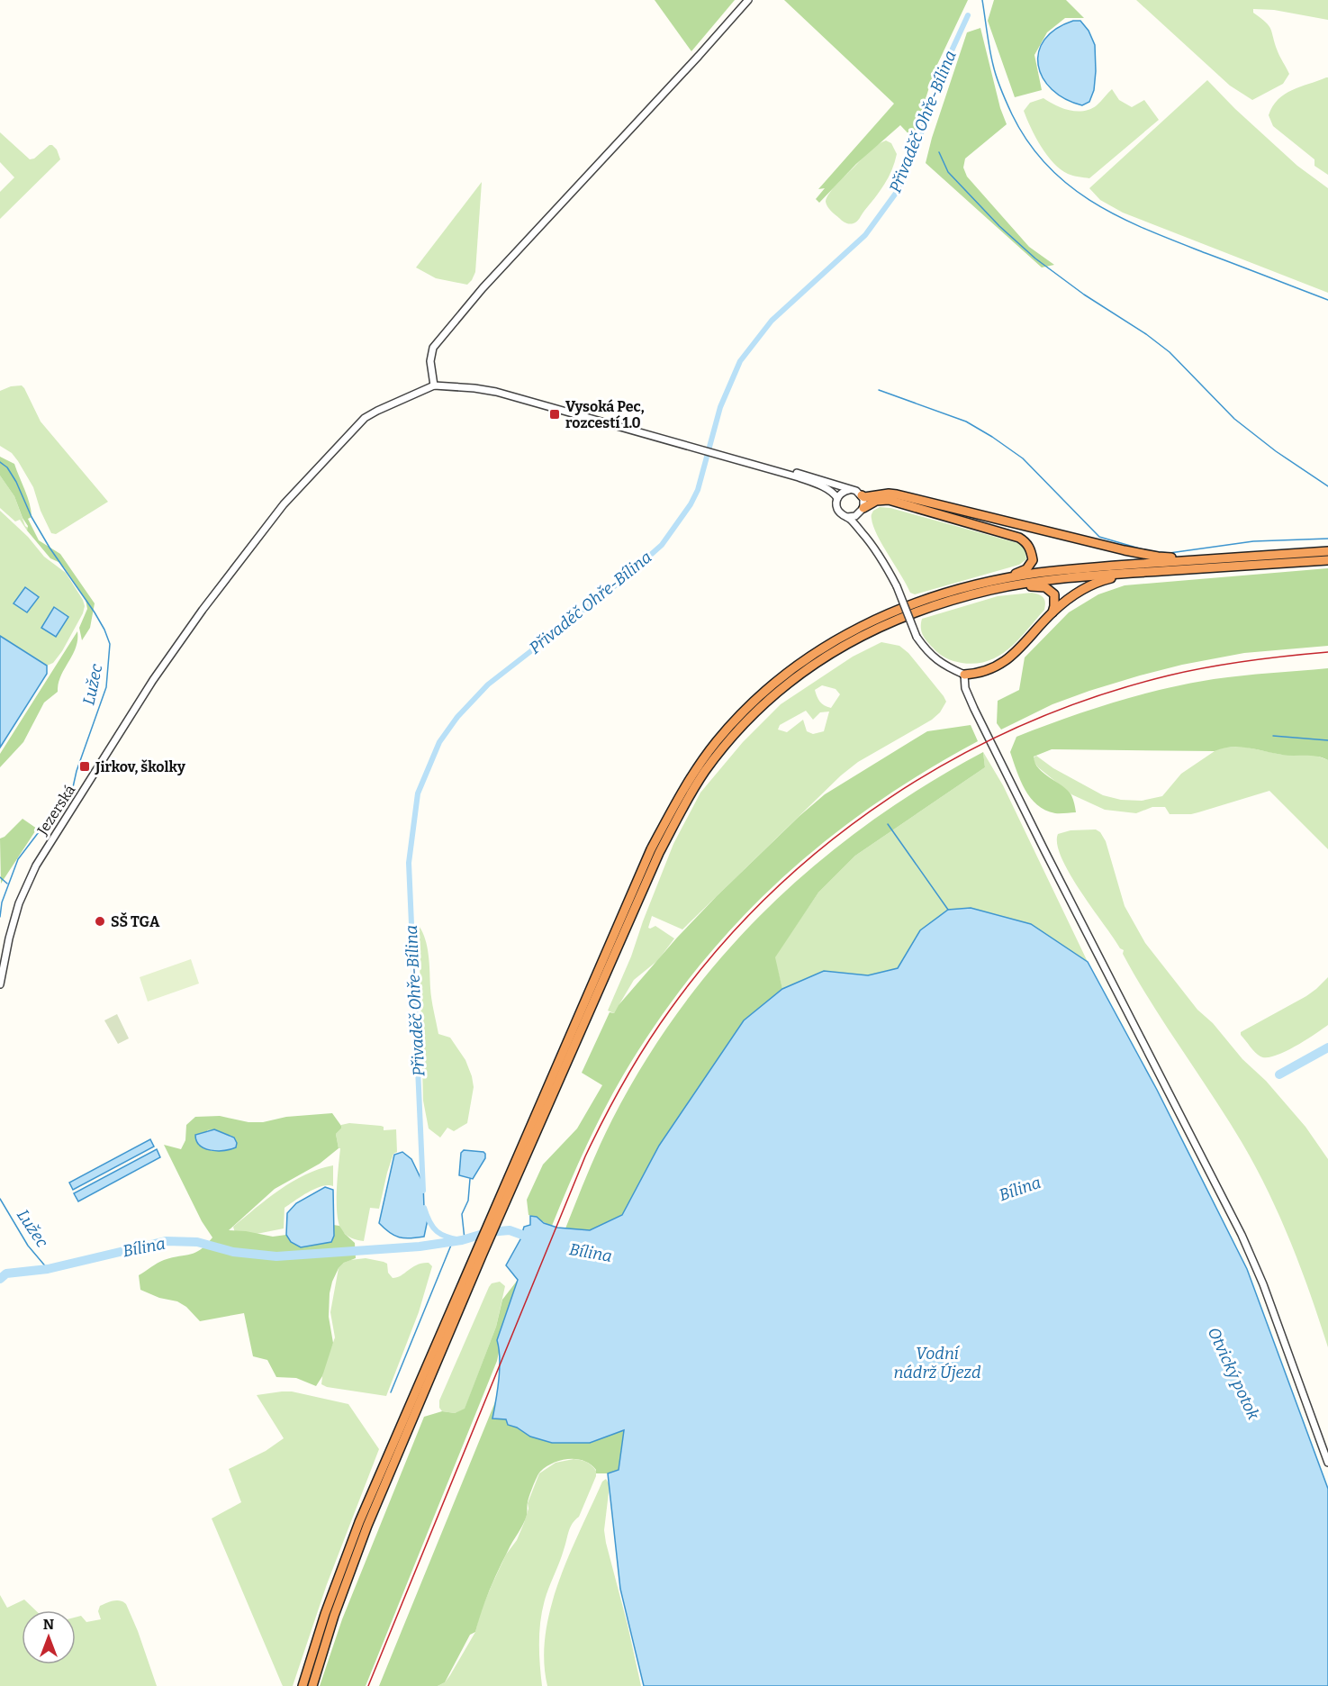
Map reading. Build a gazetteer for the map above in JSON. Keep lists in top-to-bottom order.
{
  "streets": {
    "street": ["Jezerská"]
  },
  "water": [
    "Přivaděč Ohře-Bílina",
    "Lužec",
    "Bílina",
    "Vodní nádrž Újezd",
    "Otvický potok"
  ],
  "places": {
    "transit": ["Vysoká Pec, rozcestí 1.0", "Jirkov, školky"],
    "other": ["SŠ TGA"]
  },
  "north": "top"
}
